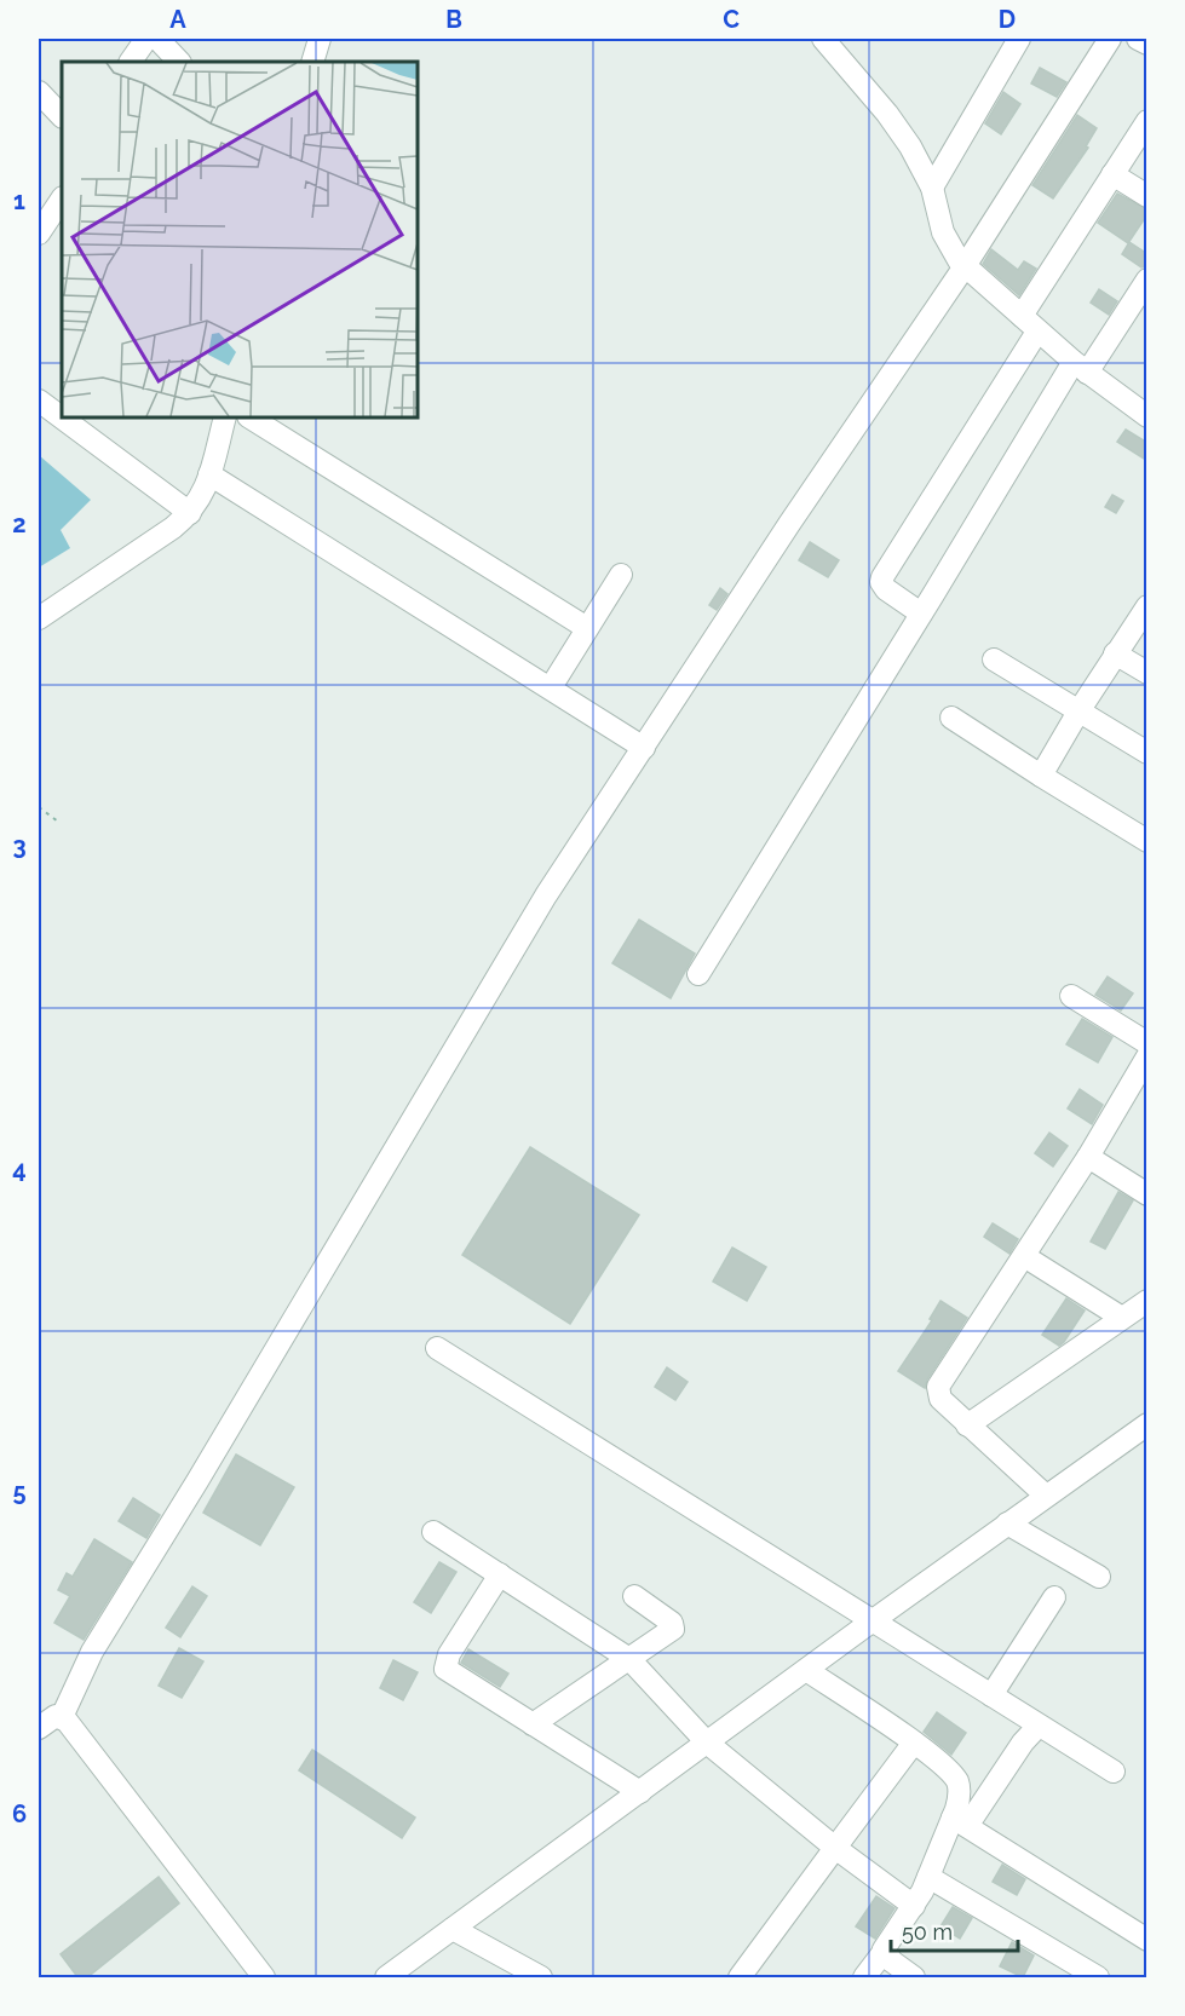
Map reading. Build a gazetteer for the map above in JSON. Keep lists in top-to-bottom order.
{
  "scale_bar": "50 m",
  "grid": {
    "columns": [
      "A",
      "B",
      "C",
      "D"
    ],
    "rows": [
      "1",
      "2",
      "3",
      "4",
      "5",
      "6"
    ]
  }
}
